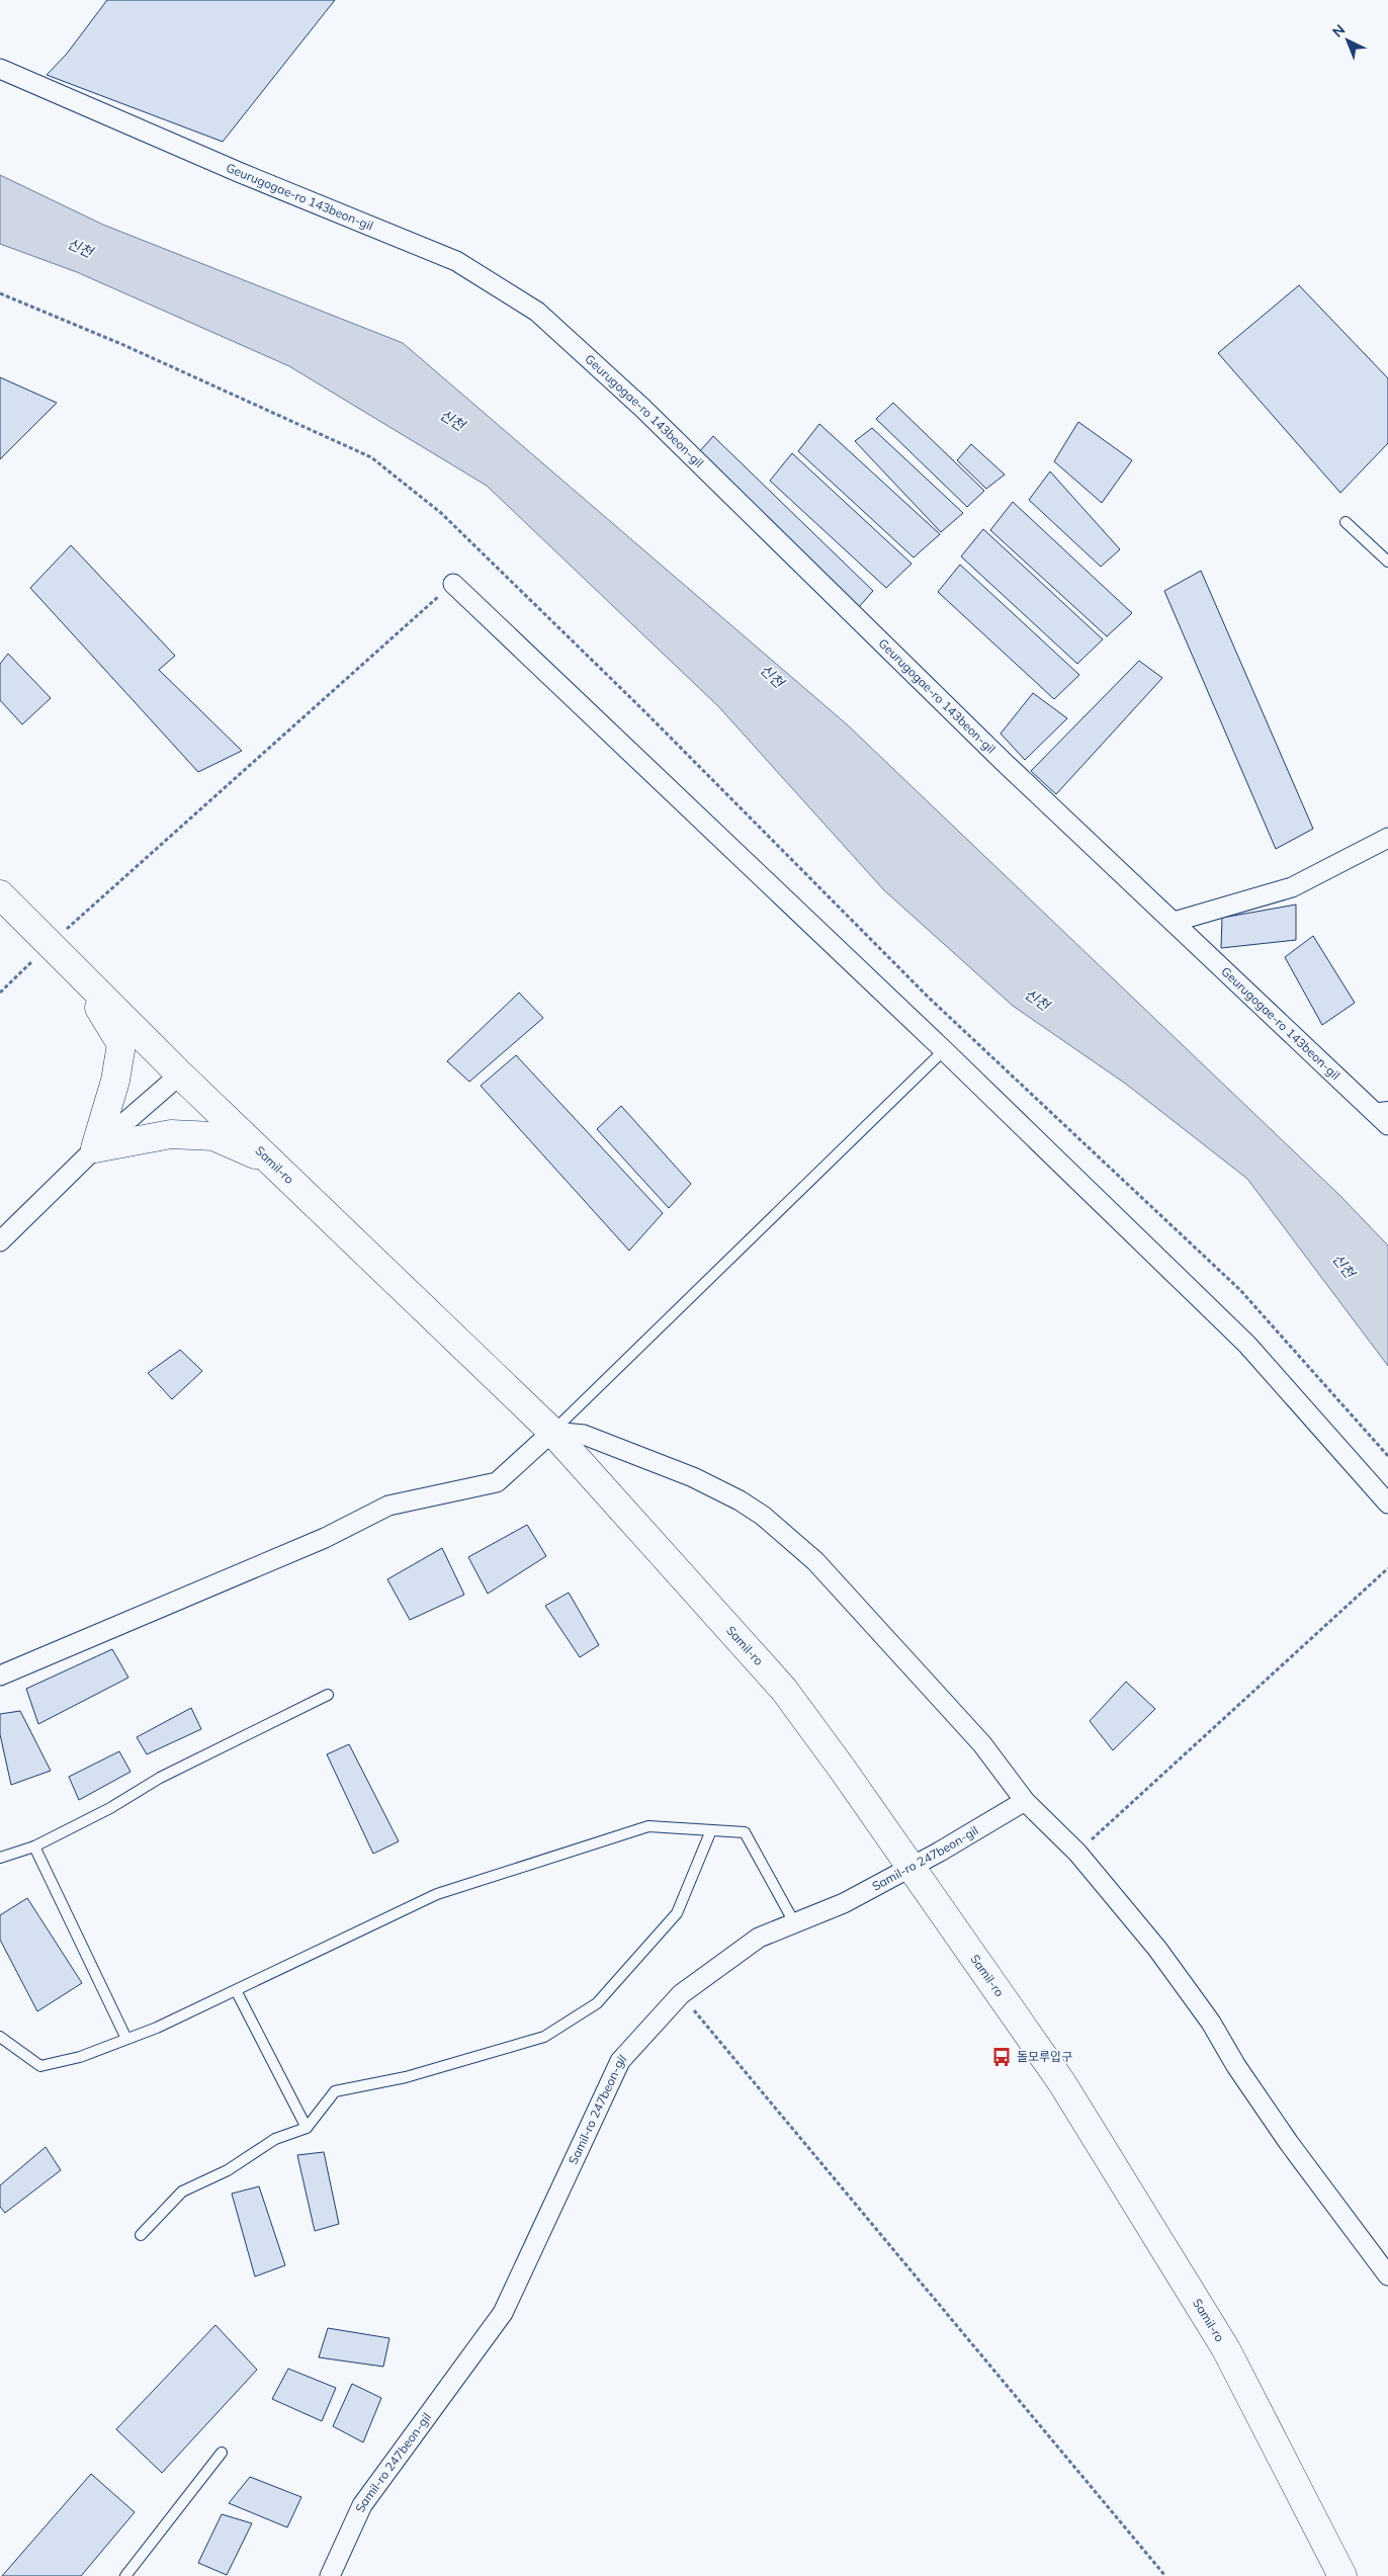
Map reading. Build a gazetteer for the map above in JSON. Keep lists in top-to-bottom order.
{
  "streets": {
    "main road": ["Samil-ro"],
    "street": ["Geurugogae-ro 143beon-gil", "Samil-ro 247beon-gil"]
  },
  "crossings": [
    ["Samil-ro", "Samil-ro 247beon-gil"]
  ],
  "water": ["신천"],
  "places": {
    "bus stop": ["돌모루입구"]
  },
  "north": "top left"
}
